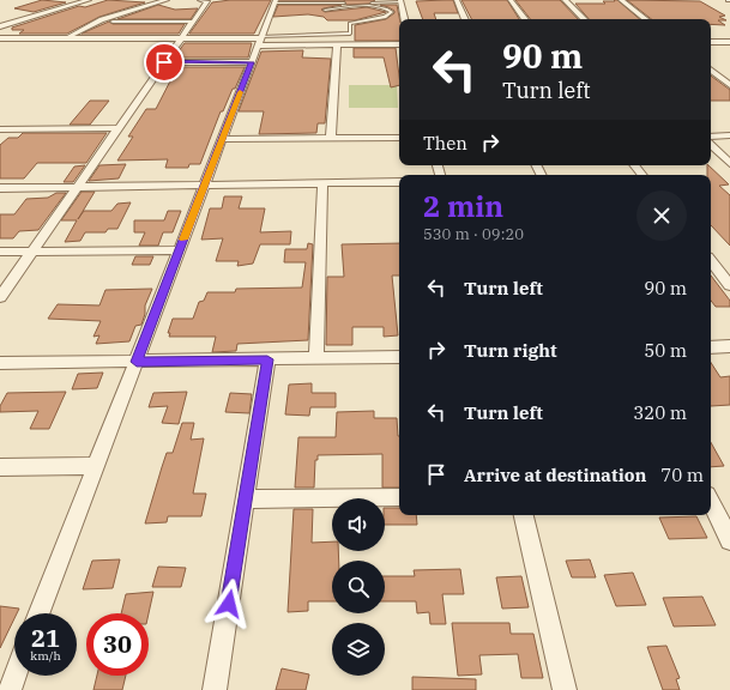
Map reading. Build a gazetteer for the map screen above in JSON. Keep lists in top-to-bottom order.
{
  "page": {
    "turn": ["90 m", "Turn left"],
    "then": "Then",
    "heading": ["2 min", "530 m · 09:20"],
    "list": [
      {
        "name": "Turn left",
        "value": "90 m"
      },
      {
        "name": "Turn right",
        "value": "50 m"
      },
      {
        "name": "Turn left",
        "value": "320 m"
      },
      {
        "name": "Arrive at destination",
        "value": "70 m"
      }
    ],
    "speed": "21 km/h",
    "limit": "30"
  }
}
